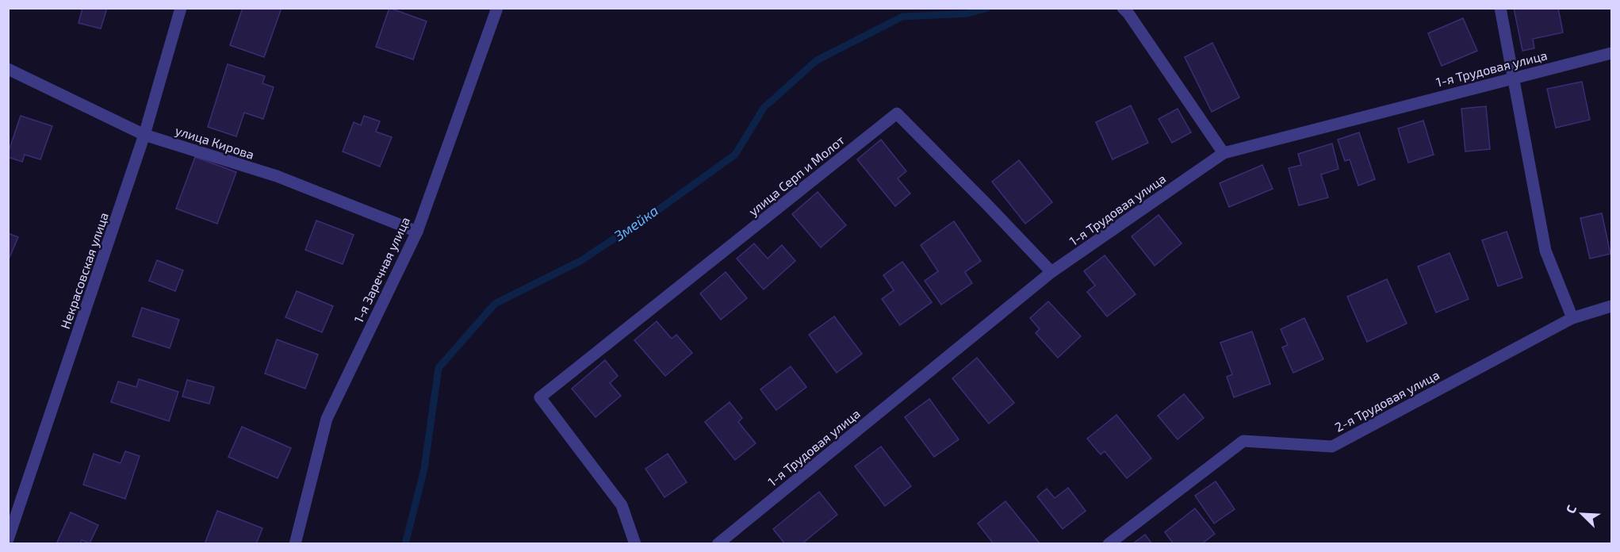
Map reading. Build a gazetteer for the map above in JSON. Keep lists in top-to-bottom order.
{
  "streets": {
    "street": [
      "1-я Трудовая улица",
      "улица Кирова",
      "улица Серп и Молот",
      "1-я Заречная улица",
      "Некрасовская улица",
      "2-я Трудовая улица"
    ]
  },
  "crossings": [
    ["1-я Трудовая улица", "улица Серп и Молот"],
    ["улица Кирова", "1-я Заречная улица"],
    ["улица Кирова", "Некрасовская улица"]
  ],
  "water": ["Змейка"],
  "north": "top left"
}
